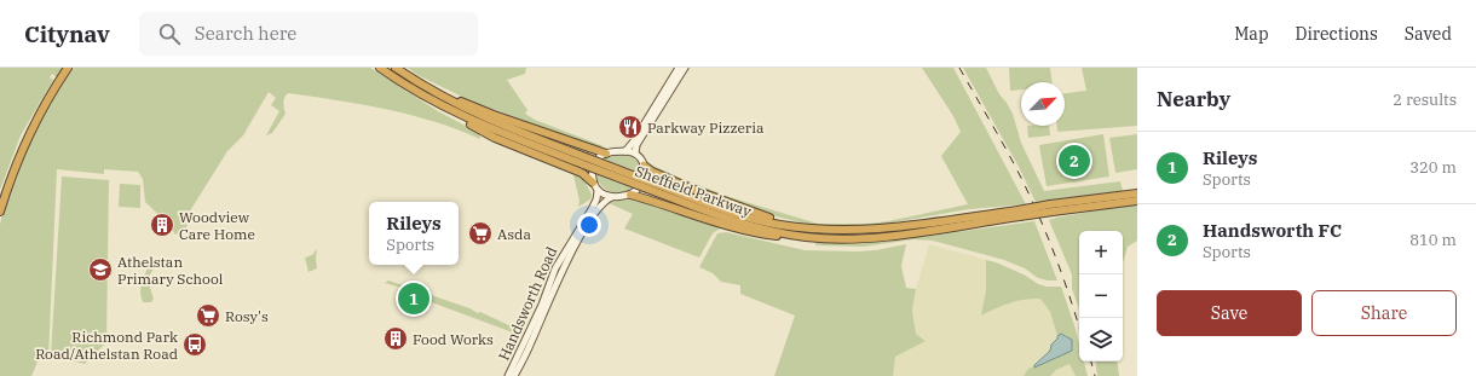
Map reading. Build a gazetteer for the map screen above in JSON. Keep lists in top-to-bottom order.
{
  "streets": {
    "highway": ["Sheffield Parkway"],
    "main road": ["Handsworth Road"]
  },
  "places": {
    "restaurant": ["Parkway Pizzeria"],
    "building": ["Woodview Care Home", "Food Works"],
    "supermarket": ["Asda", "Rosy's"],
    "school or university": ["Athelstan Primary School"],
    "bus stop": ["Richmond Park Road/Athelstan Road"]
  },
  "north": "top right",
  "page": {
    "header": "Citynav",
    "search": "Search here",
    "nav": ["Map", "Directions", "Saved"],
    "heading": ["Nearby", "2 results"],
    "list": [
      {
        "mark": "1",
        "name": "Rileys",
        "note": "Sports",
        "value": "320 m"
      },
      {
        "mark": "2",
        "name": "Handsworth FC",
        "note": "Sports",
        "value": "810 m"
      }
    ],
    "pins": ["2", "1"],
    "popup": ["Rileys", "Sports"],
    "map_buttons": ["+", "−"],
    "buttons": ["Save", "Share"]
  }
}
